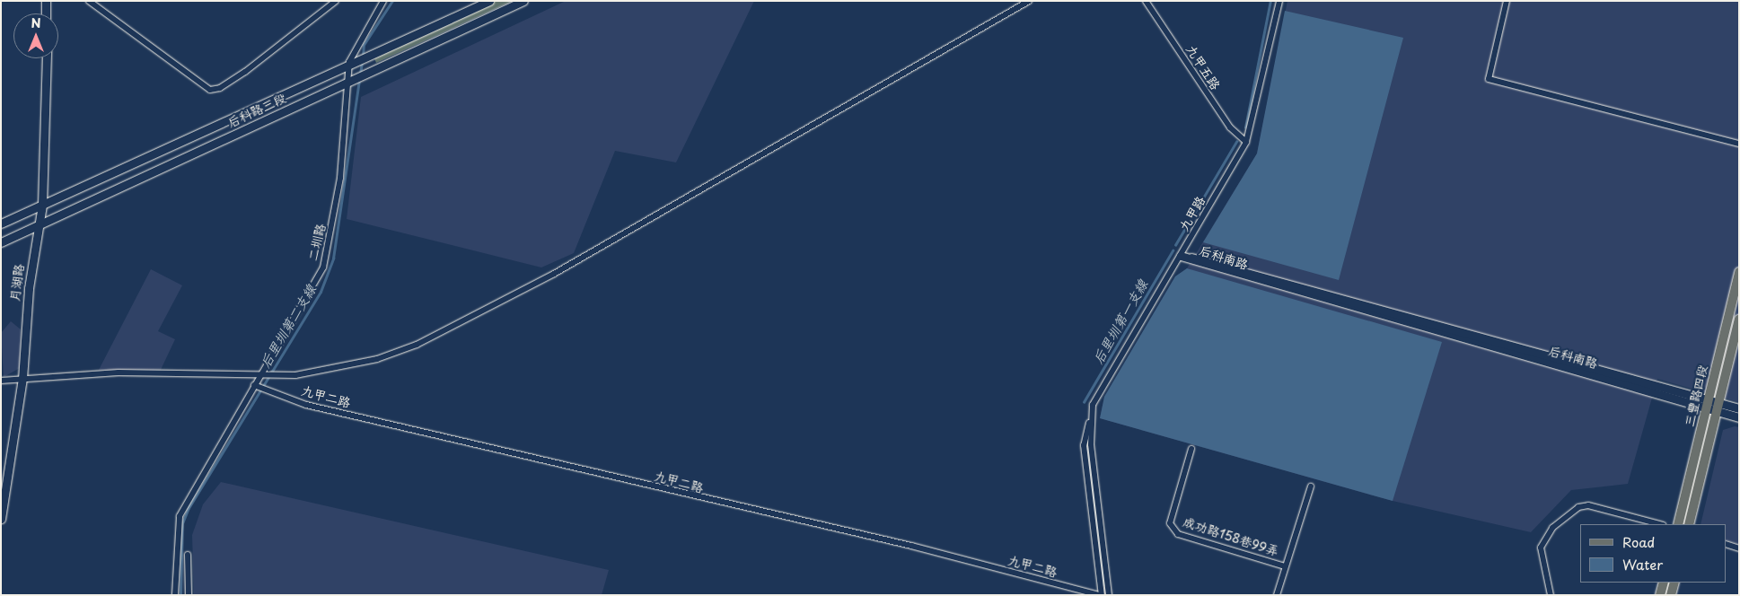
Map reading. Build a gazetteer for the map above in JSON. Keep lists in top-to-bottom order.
{
  "streets": {
    "main road": ["三豐路四段"],
    "street": [
      "九甲五路",
      "后科路三段",
      "九甲路",
      "二圳路",
      "后科南路",
      "月湖路",
      "九甲二路",
      "成功路158巷99弄"
    ]
  },
  "crossings": [
    ["九甲五路", "九甲路"],
    ["后科路三段", "二圳路"],
    ["后科路三段", "月湖路"],
    ["九甲路", "后科南路"],
    ["九甲路", "九甲二路"],
    ["二圳路", "九甲二路"],
    ["后科南路", "三豐路四段"]
  ],
  "water": ["后里圳第一支線", "后里圳第二支線"],
  "legend": ["Road", "Water"],
  "north": "top"
}
